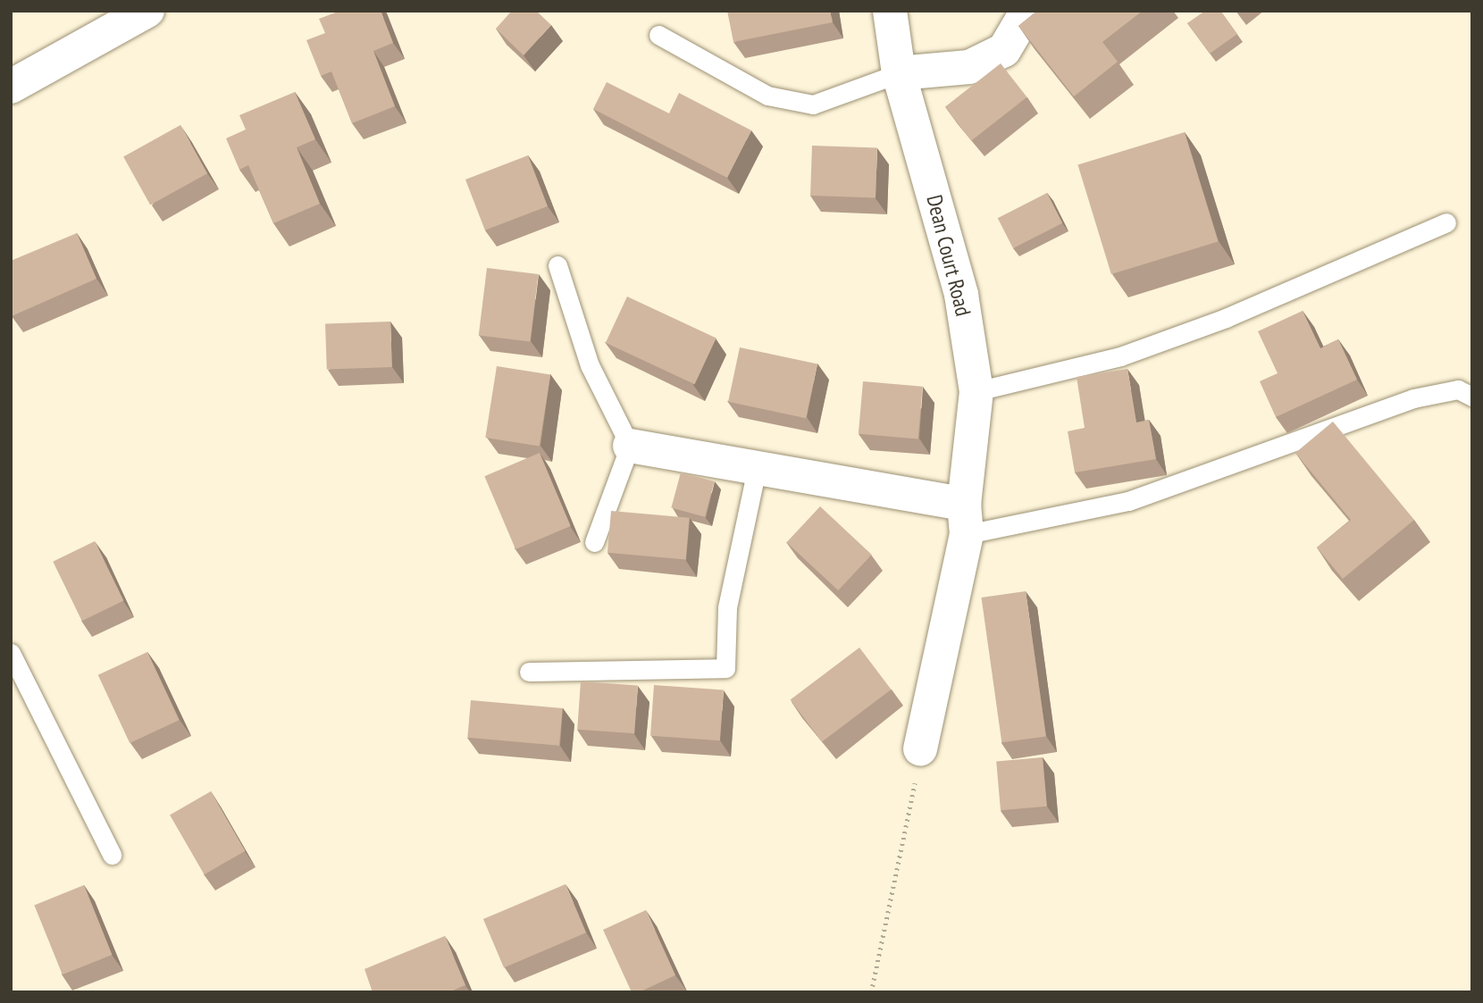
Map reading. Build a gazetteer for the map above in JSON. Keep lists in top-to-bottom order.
{
  "streets": {
    "street": ["Dean Court Road"]
  }
}
